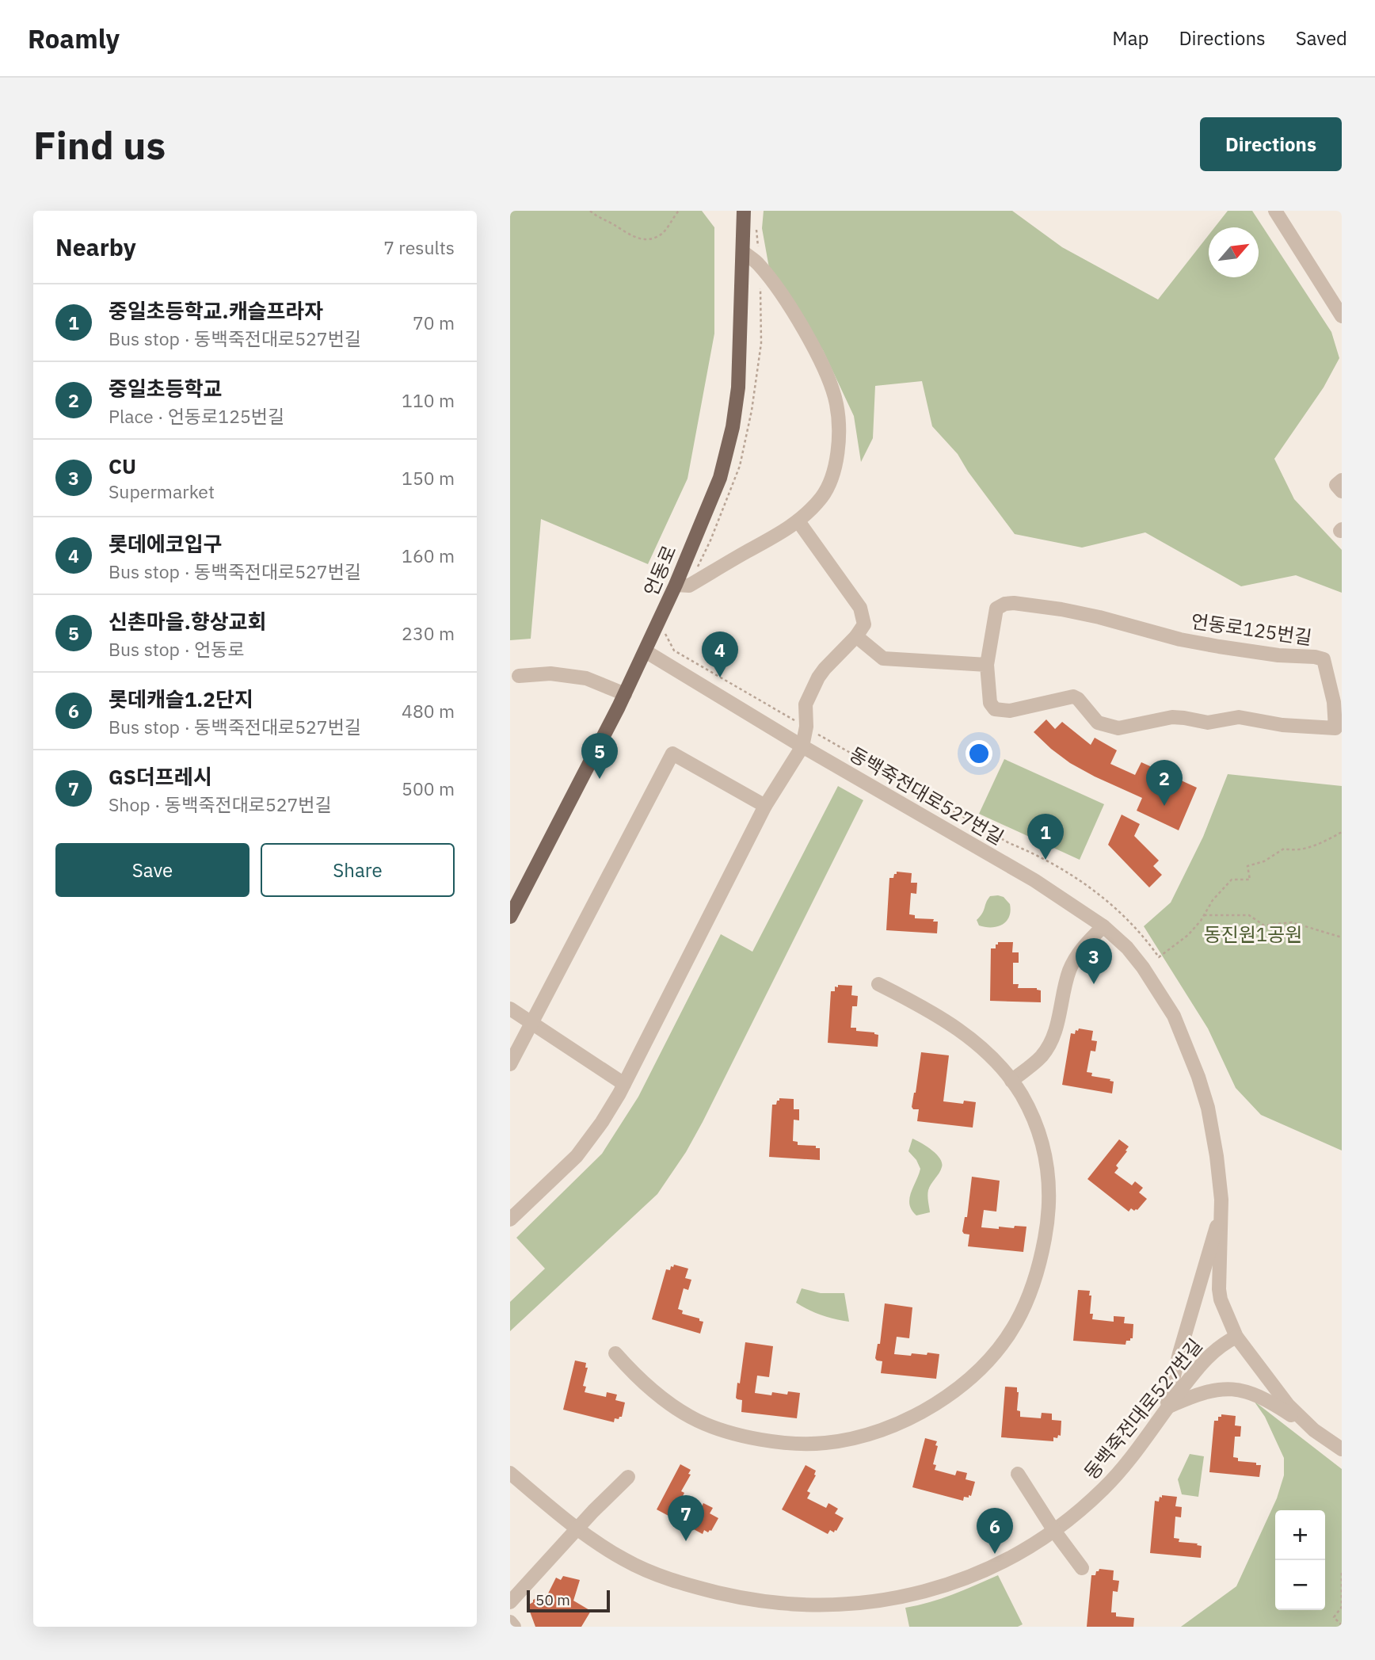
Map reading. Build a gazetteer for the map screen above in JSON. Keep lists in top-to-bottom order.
{
  "streets": {
    "main road": ["언동로"],
    "street": ["언동로125번길", "동백죽전대로527번길"]
  },
  "crossings": [
    ["언동로", "동백죽전대로527번길"]
  ],
  "parks": ["동진원1공원"],
  "scale_bar": "50 m",
  "north": "top right",
  "page": {
    "header": "Roamly",
    "nav": ["Map", "Directions", "Saved"],
    "buttons": [
      "Directions",
      ["Save", "Share"]
    ],
    "title": "Find us",
    "heading": ["Nearby", "7 results"],
    "list": [
      {
        "mark": "1",
        "name": "중일초등학교.캐슬프라자",
        "note": "Bus stop · 동백죽전대로527번길",
        "value": "70 m"
      },
      {
        "mark": "2",
        "name": "중일초등학교",
        "note": "Place · 언동로125번길",
        "value": "110 m"
      },
      {
        "mark": "3",
        "name": "CU",
        "note": "Supermarket",
        "value": "150 m"
      },
      {
        "mark": "4",
        "name": "롯데에코입구",
        "note": "Bus stop · 동백죽전대로527번길",
        "value": "160 m"
      },
      {
        "mark": "5",
        "name": "신촌마을.향상교회",
        "note": "Bus stop · 언동로",
        "value": "230 m"
      },
      {
        "mark": "6",
        "name": "롯데캐슬1.2단지",
        "note": "Bus stop · 동백죽전대로527번길",
        "value": "480 m"
      },
      {
        "mark": "7",
        "name": "GS더프레시",
        "note": "Shop · 동백죽전대로527번길",
        "value": "500 m"
      }
    ],
    "pins": [
      "4",
      "5",
      "2",
      "1",
      "3",
      "7",
      "6"
    ],
    "map_buttons": ["+", "−"],
    "scale": "50 m"
  }
}
